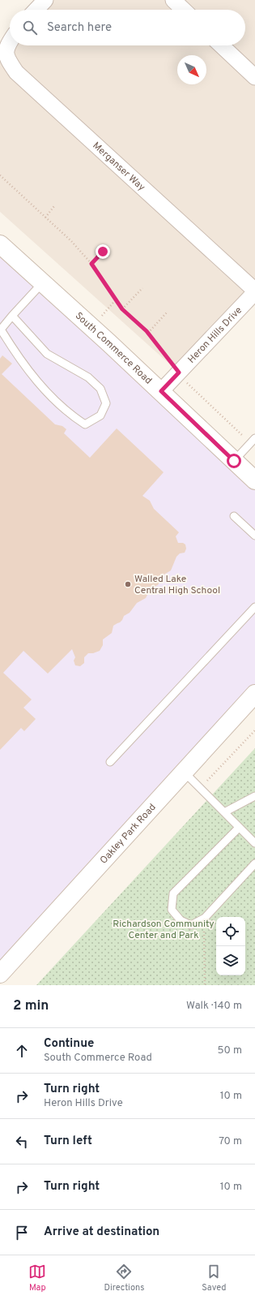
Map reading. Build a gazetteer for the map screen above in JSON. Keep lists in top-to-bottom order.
{
  "streets": {
    "street": [
      "Merganser Way",
      "Heron Hills Drive",
      "South Commerce Road",
      "Oakley Park Road"
    ]
  },
  "crossings": [
    ["Merganser Way", "Heron Hills Drive"],
    ["Heron Hills Drive", "South Commerce Road"]
  ],
  "parks": ["Richardson Community Center and Park"],
  "places": ["Walled Lake Central High School"],
  "north": "bottom right",
  "page": {
    "search": "Search here",
    "heading": ["2 min", "Walk · 140 m"],
    "list": [
      ["Continue", "South Commerce Road", "50 m"],
      ["Turn right", "Heron Hills Drive", "10 m"],
      ["Turn left", "70 m"],
      ["Turn right", "10 m"],
      "Arrive at destination"
    ],
    "nav": ["Map", "Directions", "Saved"]
  }
}
